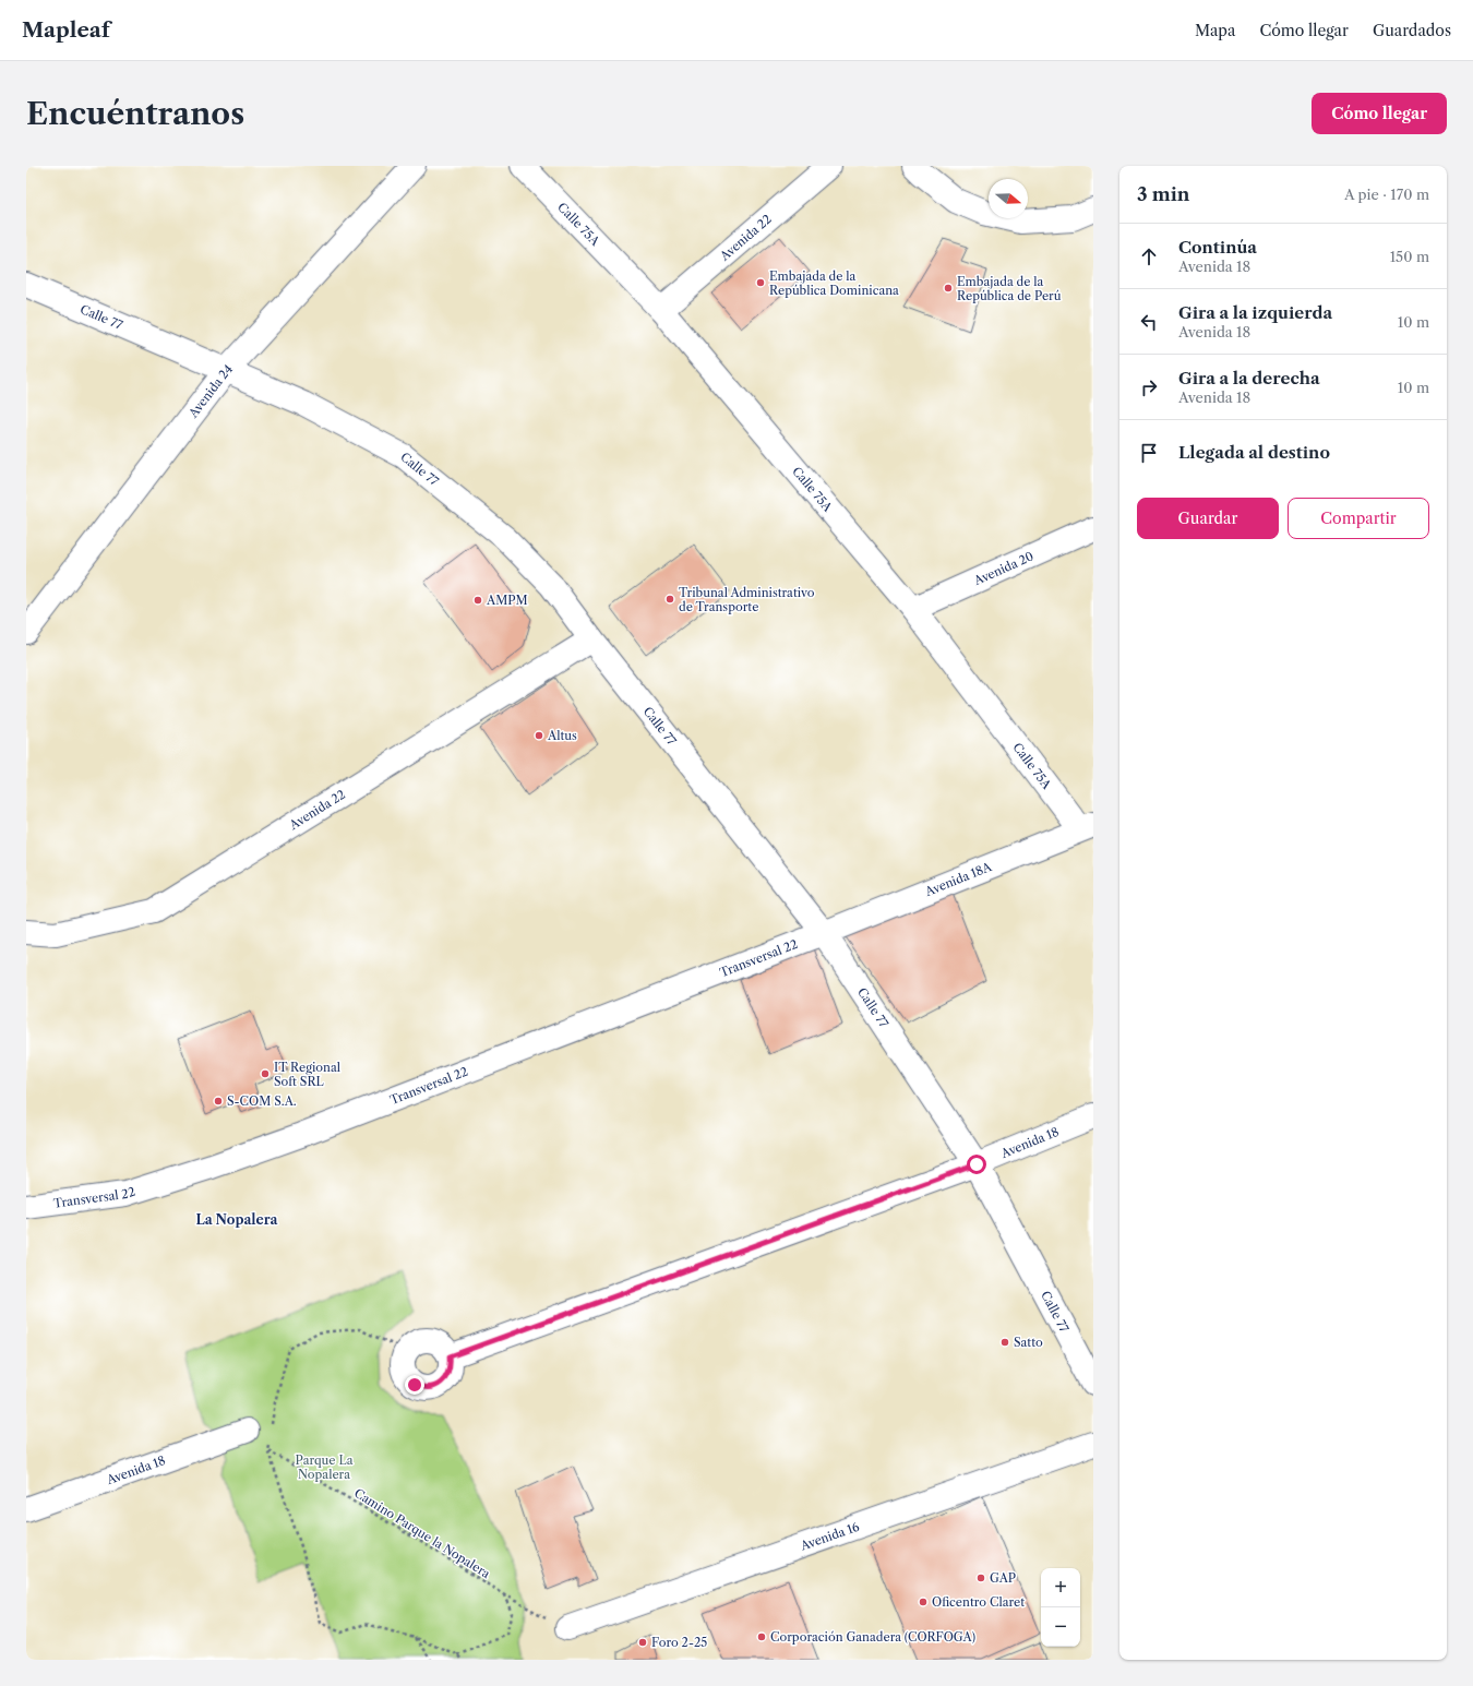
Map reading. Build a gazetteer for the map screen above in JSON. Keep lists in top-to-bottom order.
{
  "streets": {
    "street": [
      "Calle 75A",
      "Avenida 22",
      "Calle 77",
      "Avenida 24",
      "Avenida 20",
      "Avenida 18A",
      "Transversal 22",
      "Avenida 18",
      "Avenida 16"
    ],
    "path": ["Camino Parque la Nopalera"]
  },
  "crossings": [
    ["Calle 75A", "Avenida 22"],
    ["Calle 75A", "Avenida 20"],
    ["Calle 75A", "Avenida 18A"],
    ["Avenida 22", "Calle 77"],
    ["Calle 77", "Avenida 24"],
    ["Calle 77", "Avenida 18A"],
    ["Calle 77", "Transversal 22"],
    ["Calle 77", "Avenida 18"],
    ["Avenida 18A", "Transversal 22"],
    ["Camino Parque la Nopalera", "Avenida 16"]
  ],
  "districts": ["La Nopalera"],
  "parks": ["Parque La Nopalera"],
  "places": [
    "Embajada de la República Dominicana",
    "Embajada de la República de Perú",
    "Tribunal Administrativo de Transporte",
    "AMPM",
    "Altus",
    "IT Regional Soft SRL",
    "S-COM S.A.",
    "Satto",
    "GAP",
    "Oficentro Claret",
    "Corporación Ganadera (CORFOGA)",
    "Foro 2-25"
  ],
  "north": "right",
  "page": {
    "header": "Mapleaf",
    "nav": ["Mapa", "Cómo llegar", "Guardados"],
    "buttons": [
      "Cómo llegar",
      ["Guardar", "Compartir"]
    ],
    "title": "Encuéntranos",
    "heading": ["3 min", "A pie · 170 m"],
    "list": [
      ["Continúa", "Avenida 18", "150 m"],
      ["Gira a la izquierda", "Avenida 18", "10 m"],
      ["Gira a la derecha", "Avenida 18", "10 m"],
      "Llegada al destino"
    ],
    "map_buttons": ["+", "−"]
  }
}
